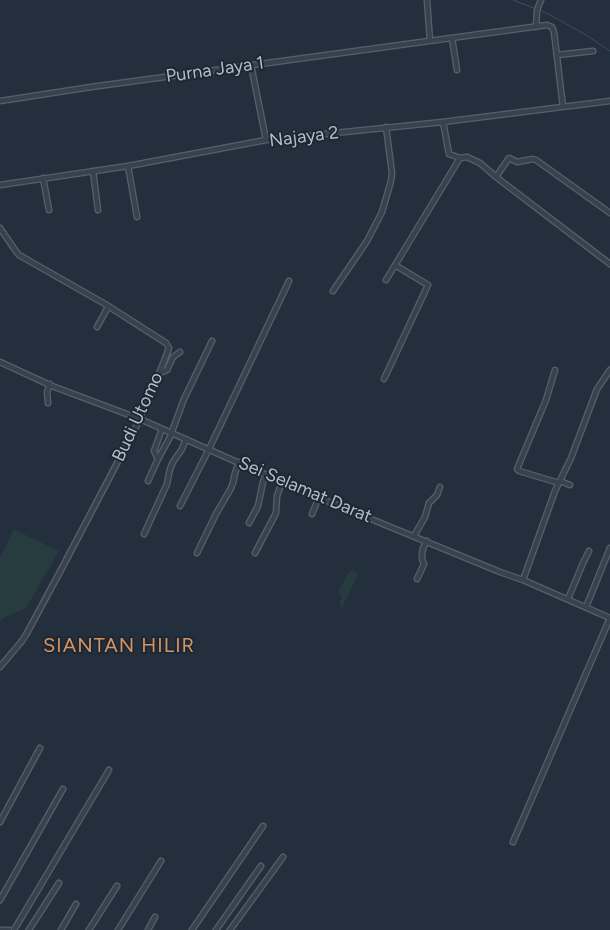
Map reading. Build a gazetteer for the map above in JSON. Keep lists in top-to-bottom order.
{
  "streets": {
    "street": [
      "Purna Jaya 1",
      "Najaya 2",
      "Budi Utomo",
      "Sei Selamat Darat"
    ]
  },
  "crossings": [
    ["Budi Utomo", "Sei Selamat Darat"]
  ],
  "districts": ["SIANTAN HILIR"]
}
